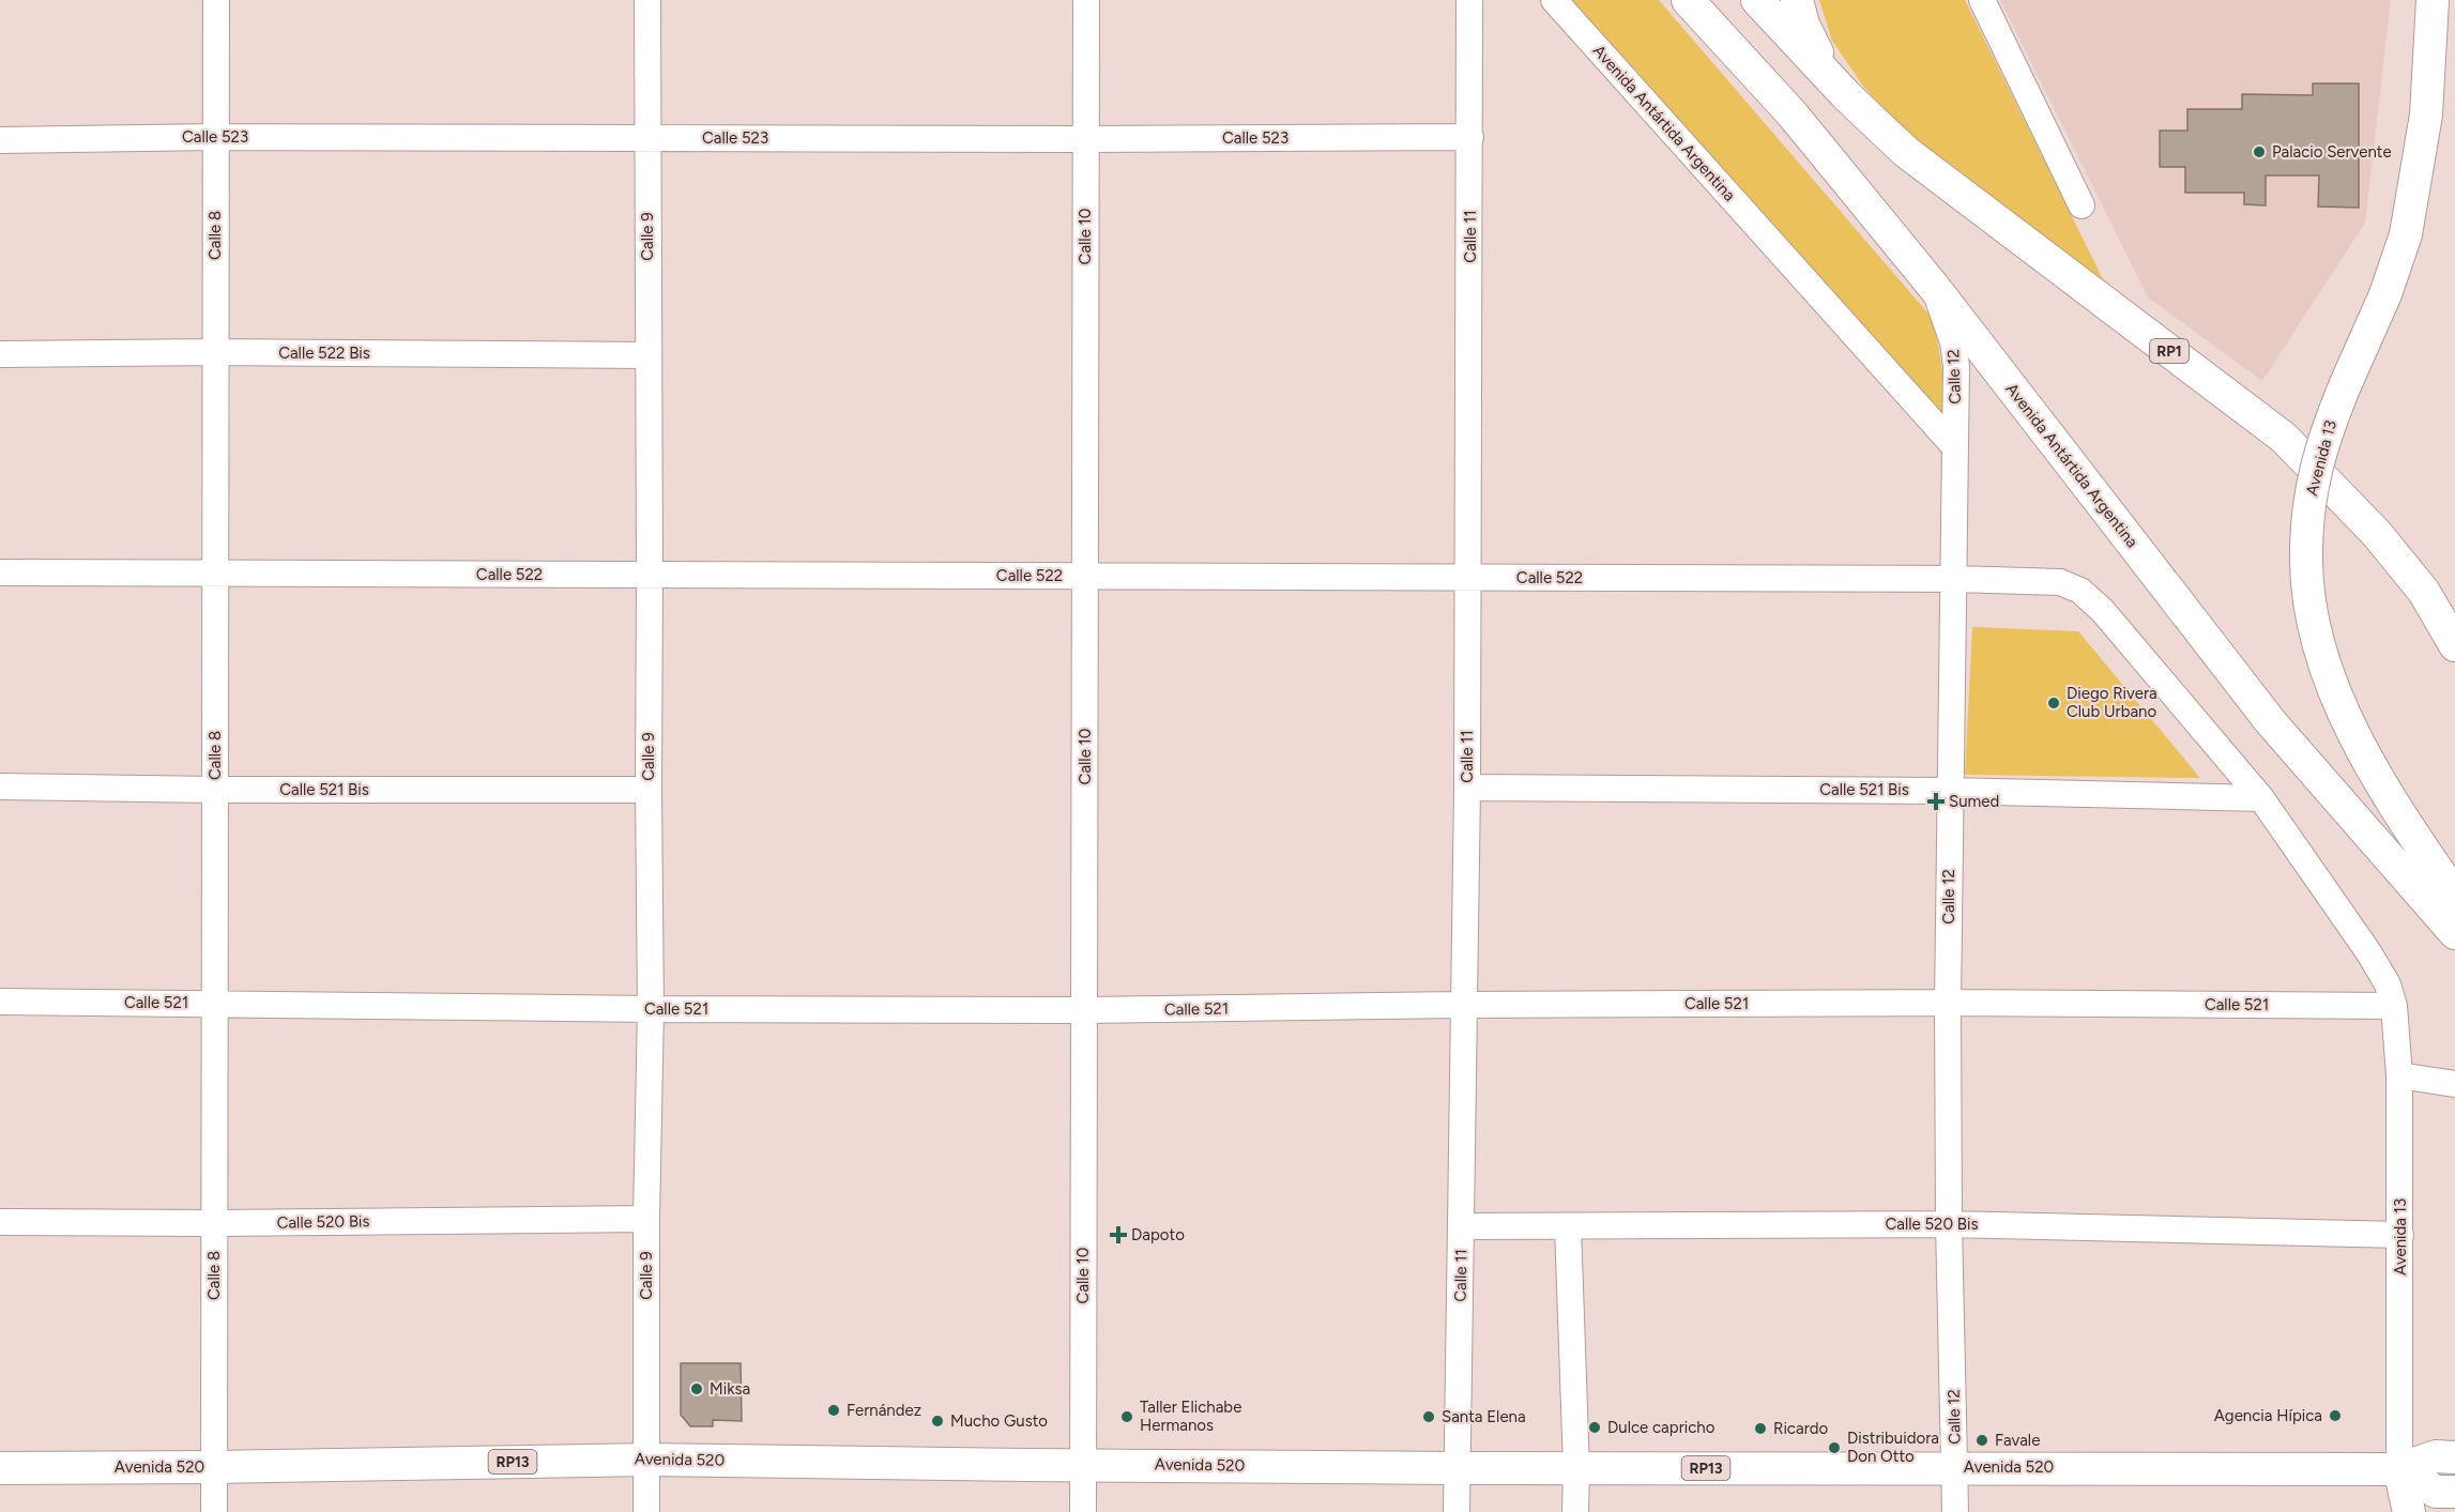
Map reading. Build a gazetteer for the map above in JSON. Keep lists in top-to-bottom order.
{
  "streets": {
    "main road": [
      "Avenida Antártida Argentina",
      "RP1",
      "Avenida 13",
      "Avenida 520",
      "RP13"
    ],
    "street": [
      "Calle 523",
      "Calle 8",
      "Calle 9",
      "Calle 10",
      "Calle 11",
      "Calle 522 Bis",
      "Calle 12",
      "Calle 522",
      "Calle 521 Bis",
      "Calle 521",
      "Calle 520 Bis"
    ]
  },
  "crossings": [
    ["Avenida Antártida Argentina", "Calle 12"],
    ["Calle 523", "Calle 8"],
    ["Calle 523", "Calle 9"],
    ["Calle 523", "Calle 10"],
    ["Calle 523", "Calle 11"],
    ["Calle 8", "Calle 522 Bis"],
    ["Calle 8", "Calle 522"],
    ["Calle 8", "Calle 521 Bis"],
    ["Calle 8", "Calle 521"],
    ["Calle 8", "Calle 520 Bis"],
    ["Calle 8", "Avenida 520"],
    ["Calle 9", "Calle 522 Bis"],
    ["Calle 9", "Calle 522"],
    ["Calle 9", "Calle 521 Bis"],
    ["Calle 9", "Calle 521"],
    ["Calle 9", "Calle 520 Bis"],
    ["Calle 9", "Avenida 520"],
    ["Calle 10", "Calle 522"],
    ["Calle 10", "Calle 521"],
    ["Calle 10", "Avenida 520"],
    ["Calle 11", "Calle 522"],
    ["Calle 11", "Calle 521 Bis"],
    ["Calle 11", "Calle 521"],
    ["Calle 11", "Calle 520 Bis"],
    ["Calle 11", "Avenida 520"],
    ["Calle 12", "Calle 522"],
    ["Calle 12", "Calle 521 Bis"],
    ["Calle 12", "Calle 521"],
    ["Calle 12", "Calle 520 Bis"],
    ["Calle 12", "Avenida 520"],
    ["Avenida 13", "Calle 521"],
    ["Avenida 13", "Calle 520 Bis"],
    ["Avenida 13", "Avenida 520"],
    ["Calle 522", "Calle 521 Bis"]
  ],
  "places": {
    "other": [
      "Palacio Servente",
      "Diego Rivera Club Urbano",
      "Miksa",
      "Fernández",
      "Agencia Hípica",
      "Taller Elichabe Hermanos",
      "Santa Elena",
      "Mucho Gusto",
      "Dulce capricho",
      "Ricardo",
      "Favale",
      "Distribuidora Don Otto"
    ],
    "health": ["Sumed", "Dapoto"]
  }
}
